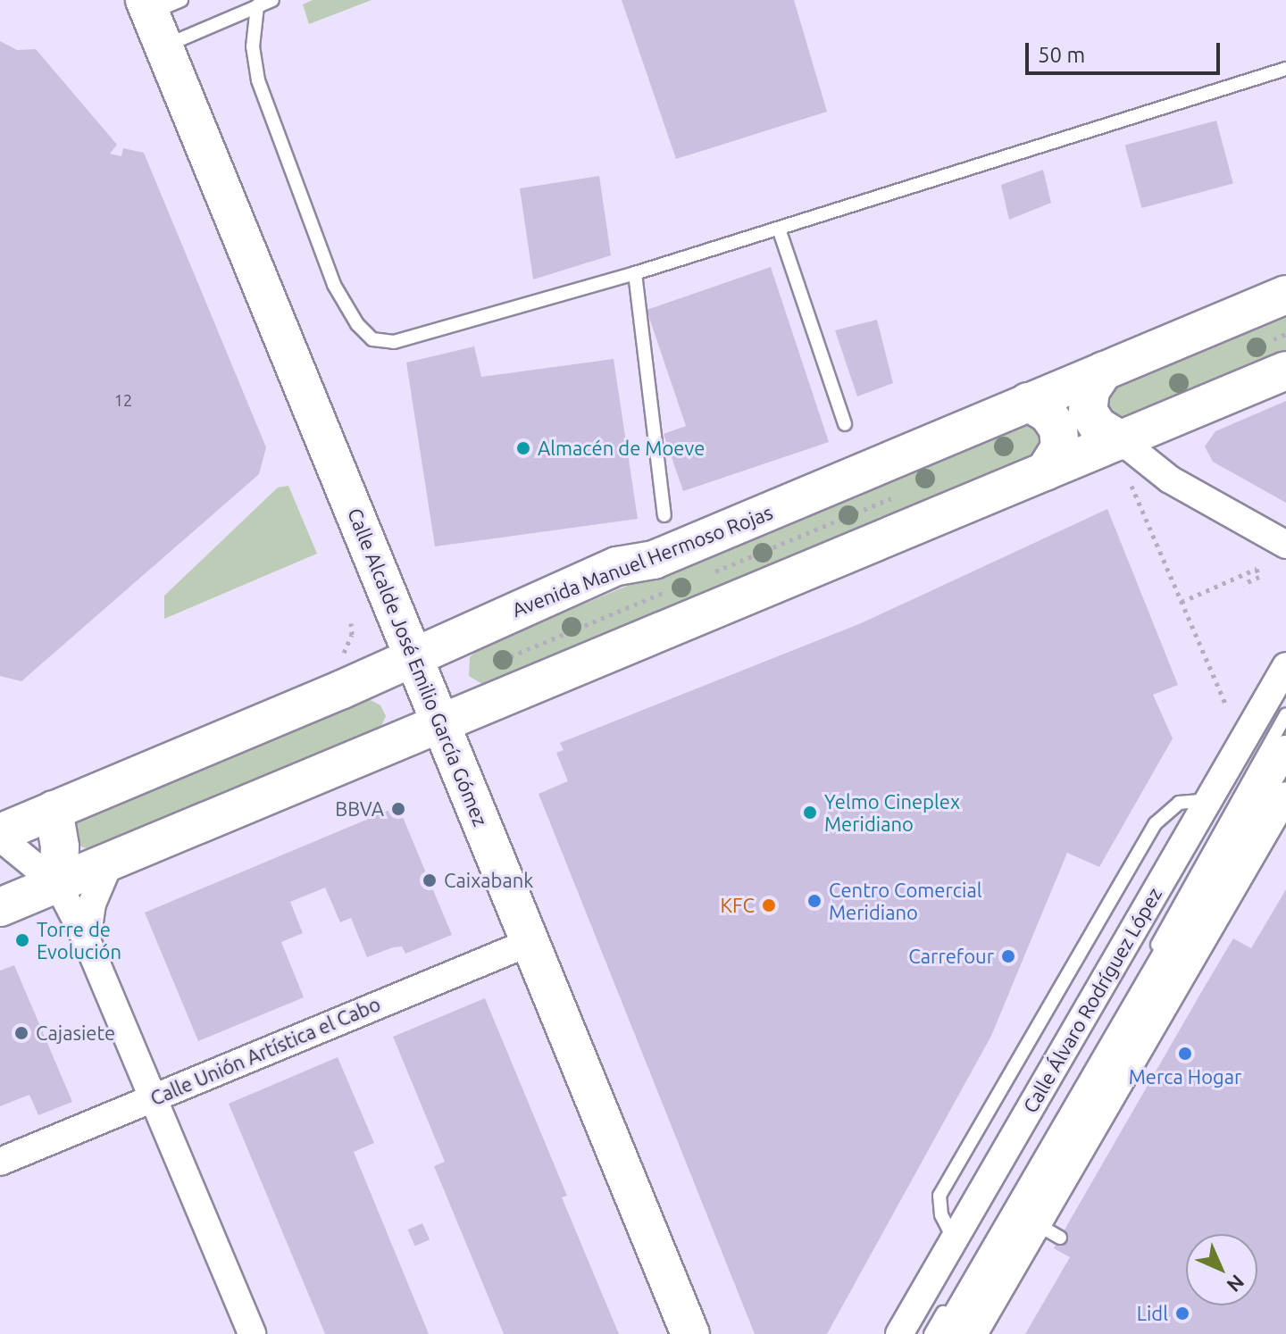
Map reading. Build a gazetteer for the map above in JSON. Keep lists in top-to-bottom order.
{
  "streets": {
    "street": [
      "Avenida Manuel Hermoso Rojas",
      "Calle Alcalde José Emilio García Gómez",
      "Calle Álvaro Rodríguez López",
      "Calle Unión Artística el Cabo"
    ]
  },
  "crossings": [
    ["Avenida Manuel Hermoso Rojas", "Calle Alcalde José Emilio García Gómez"],
    ["Calle Alcalde José Emilio García Gómez", "Calle Unión Artística el Cabo"]
  ],
  "places": [
    "Almacén de Moeve",
    "BBVA",
    "Yelmo Cineplex Meridiano",
    "Caixabank",
    "Centro Comercial Meridiano",
    "KFC",
    "Torre de Evolución",
    "Carrefour",
    "Cajasiete",
    "Merca Hogar",
    "Lidl"
  ],
  "house_numbers": ["12"],
  "scale_bar": "50 m",
  "north": "bottom right"
}
